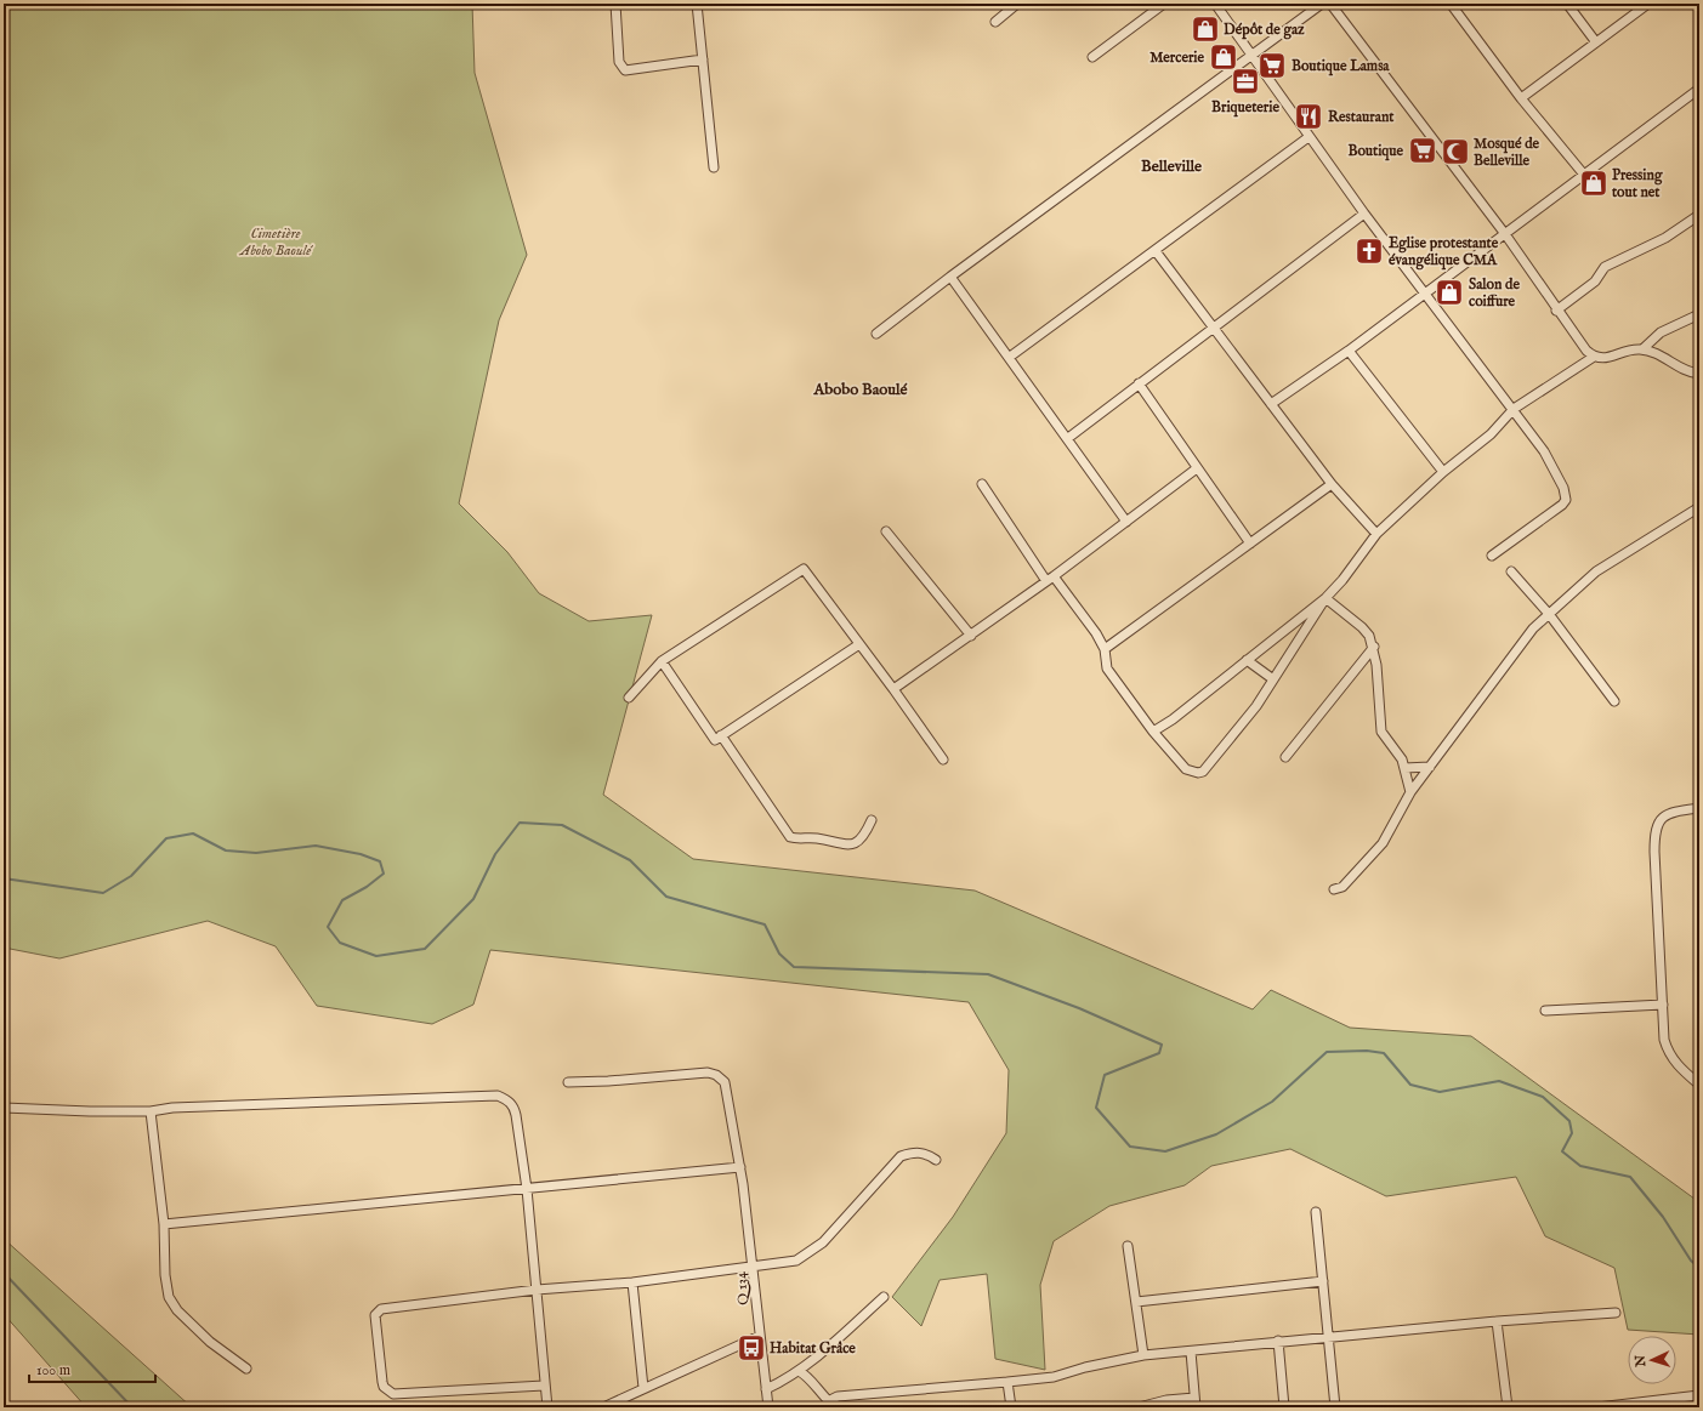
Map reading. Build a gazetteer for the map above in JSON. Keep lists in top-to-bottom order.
{
  "streets": {
    "street": ["Q 134"]
  },
  "districts": ["Belleville", "Abobo Baoulé"],
  "parks": ["Cimetière Abobo Baoulé"],
  "places": {
    "shop": [
      "Dépôt de gaz",
      "Mercerie",
      "Pressing tout net",
      "Salon de coiffure"
    ],
    "supermarket": ["Boutique Lamsa", "Boutique"],
    "office": ["Briqueterie"],
    "restaurant": ["Restaurant"],
    "mosque": ["Mosqué de Belleville"],
    "church": ["Eglise protestante évangélique CMA"],
    "bus stop": ["Habitat Grâce"]
  },
  "scale_bar": "100 m",
  "north": "left"
}
